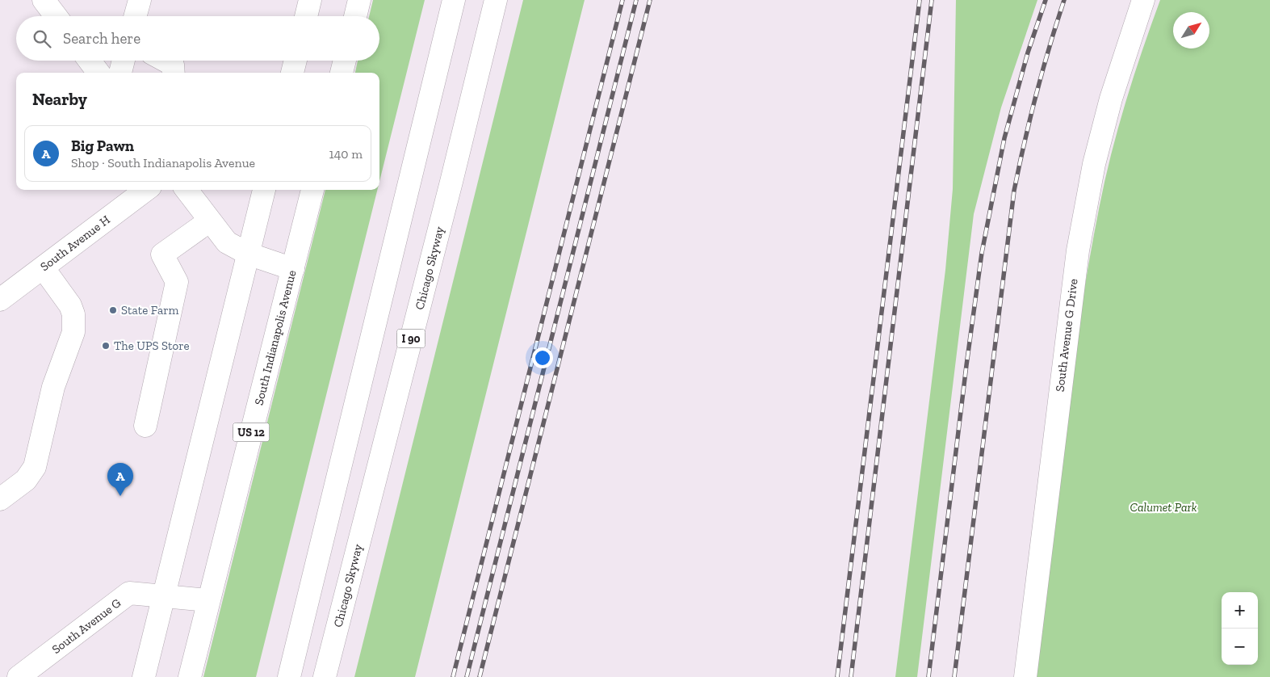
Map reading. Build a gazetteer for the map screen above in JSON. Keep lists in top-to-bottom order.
{
  "streets": {
    "main road": [
      "South Avenue H",
      "Chicago Skyway",
      "South Avenue G Drive",
      "South Indianapolis Avenue",
      "I 90",
      "US 12",
      "South Avenue G"
    ]
  },
  "crossings": [
    ["South Indianapolis Avenue", "South Avenue G"]
  ],
  "parks": ["Calumet Park"],
  "places": ["State Farm", "The UPS Store"],
  "north": "top right",
  "page": {
    "search": "Search here",
    "heading": "Nearby",
    "list": [
      {
        "mark": "A",
        "name": "Big Pawn",
        "note": "Shop · South Indianapolis Avenue",
        "value": "140 m"
      }
    ],
    "pins": "A",
    "map_buttons": ["+", "−"]
  }
}
